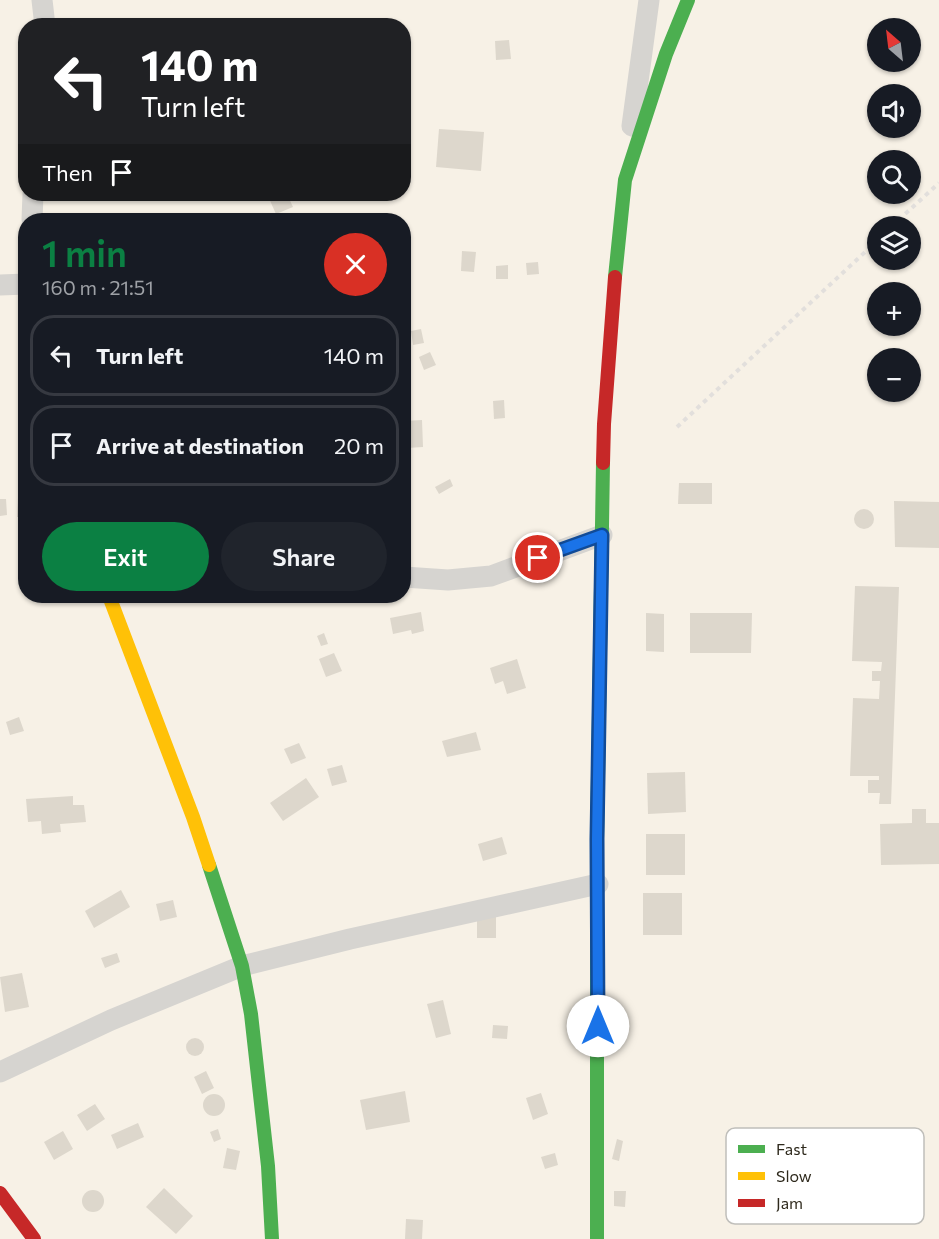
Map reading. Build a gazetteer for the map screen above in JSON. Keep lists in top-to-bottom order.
{
  "legend": ["Fast", "Slow", "Jam"],
  "north": "top left",
  "page": {
    "map_buttons": ["+", "−"],
    "turn": ["140 m", "Turn left"],
    "then": "Then",
    "heading": ["1 min", "160 m · 21:51"],
    "list": [
      {
        "name": "Turn left",
        "value": "140 m"
      },
      {
        "name": "Arrive at destination",
        "value": "20 m"
      }
    ],
    "buttons": ["Exit", "Share"]
  }
}
